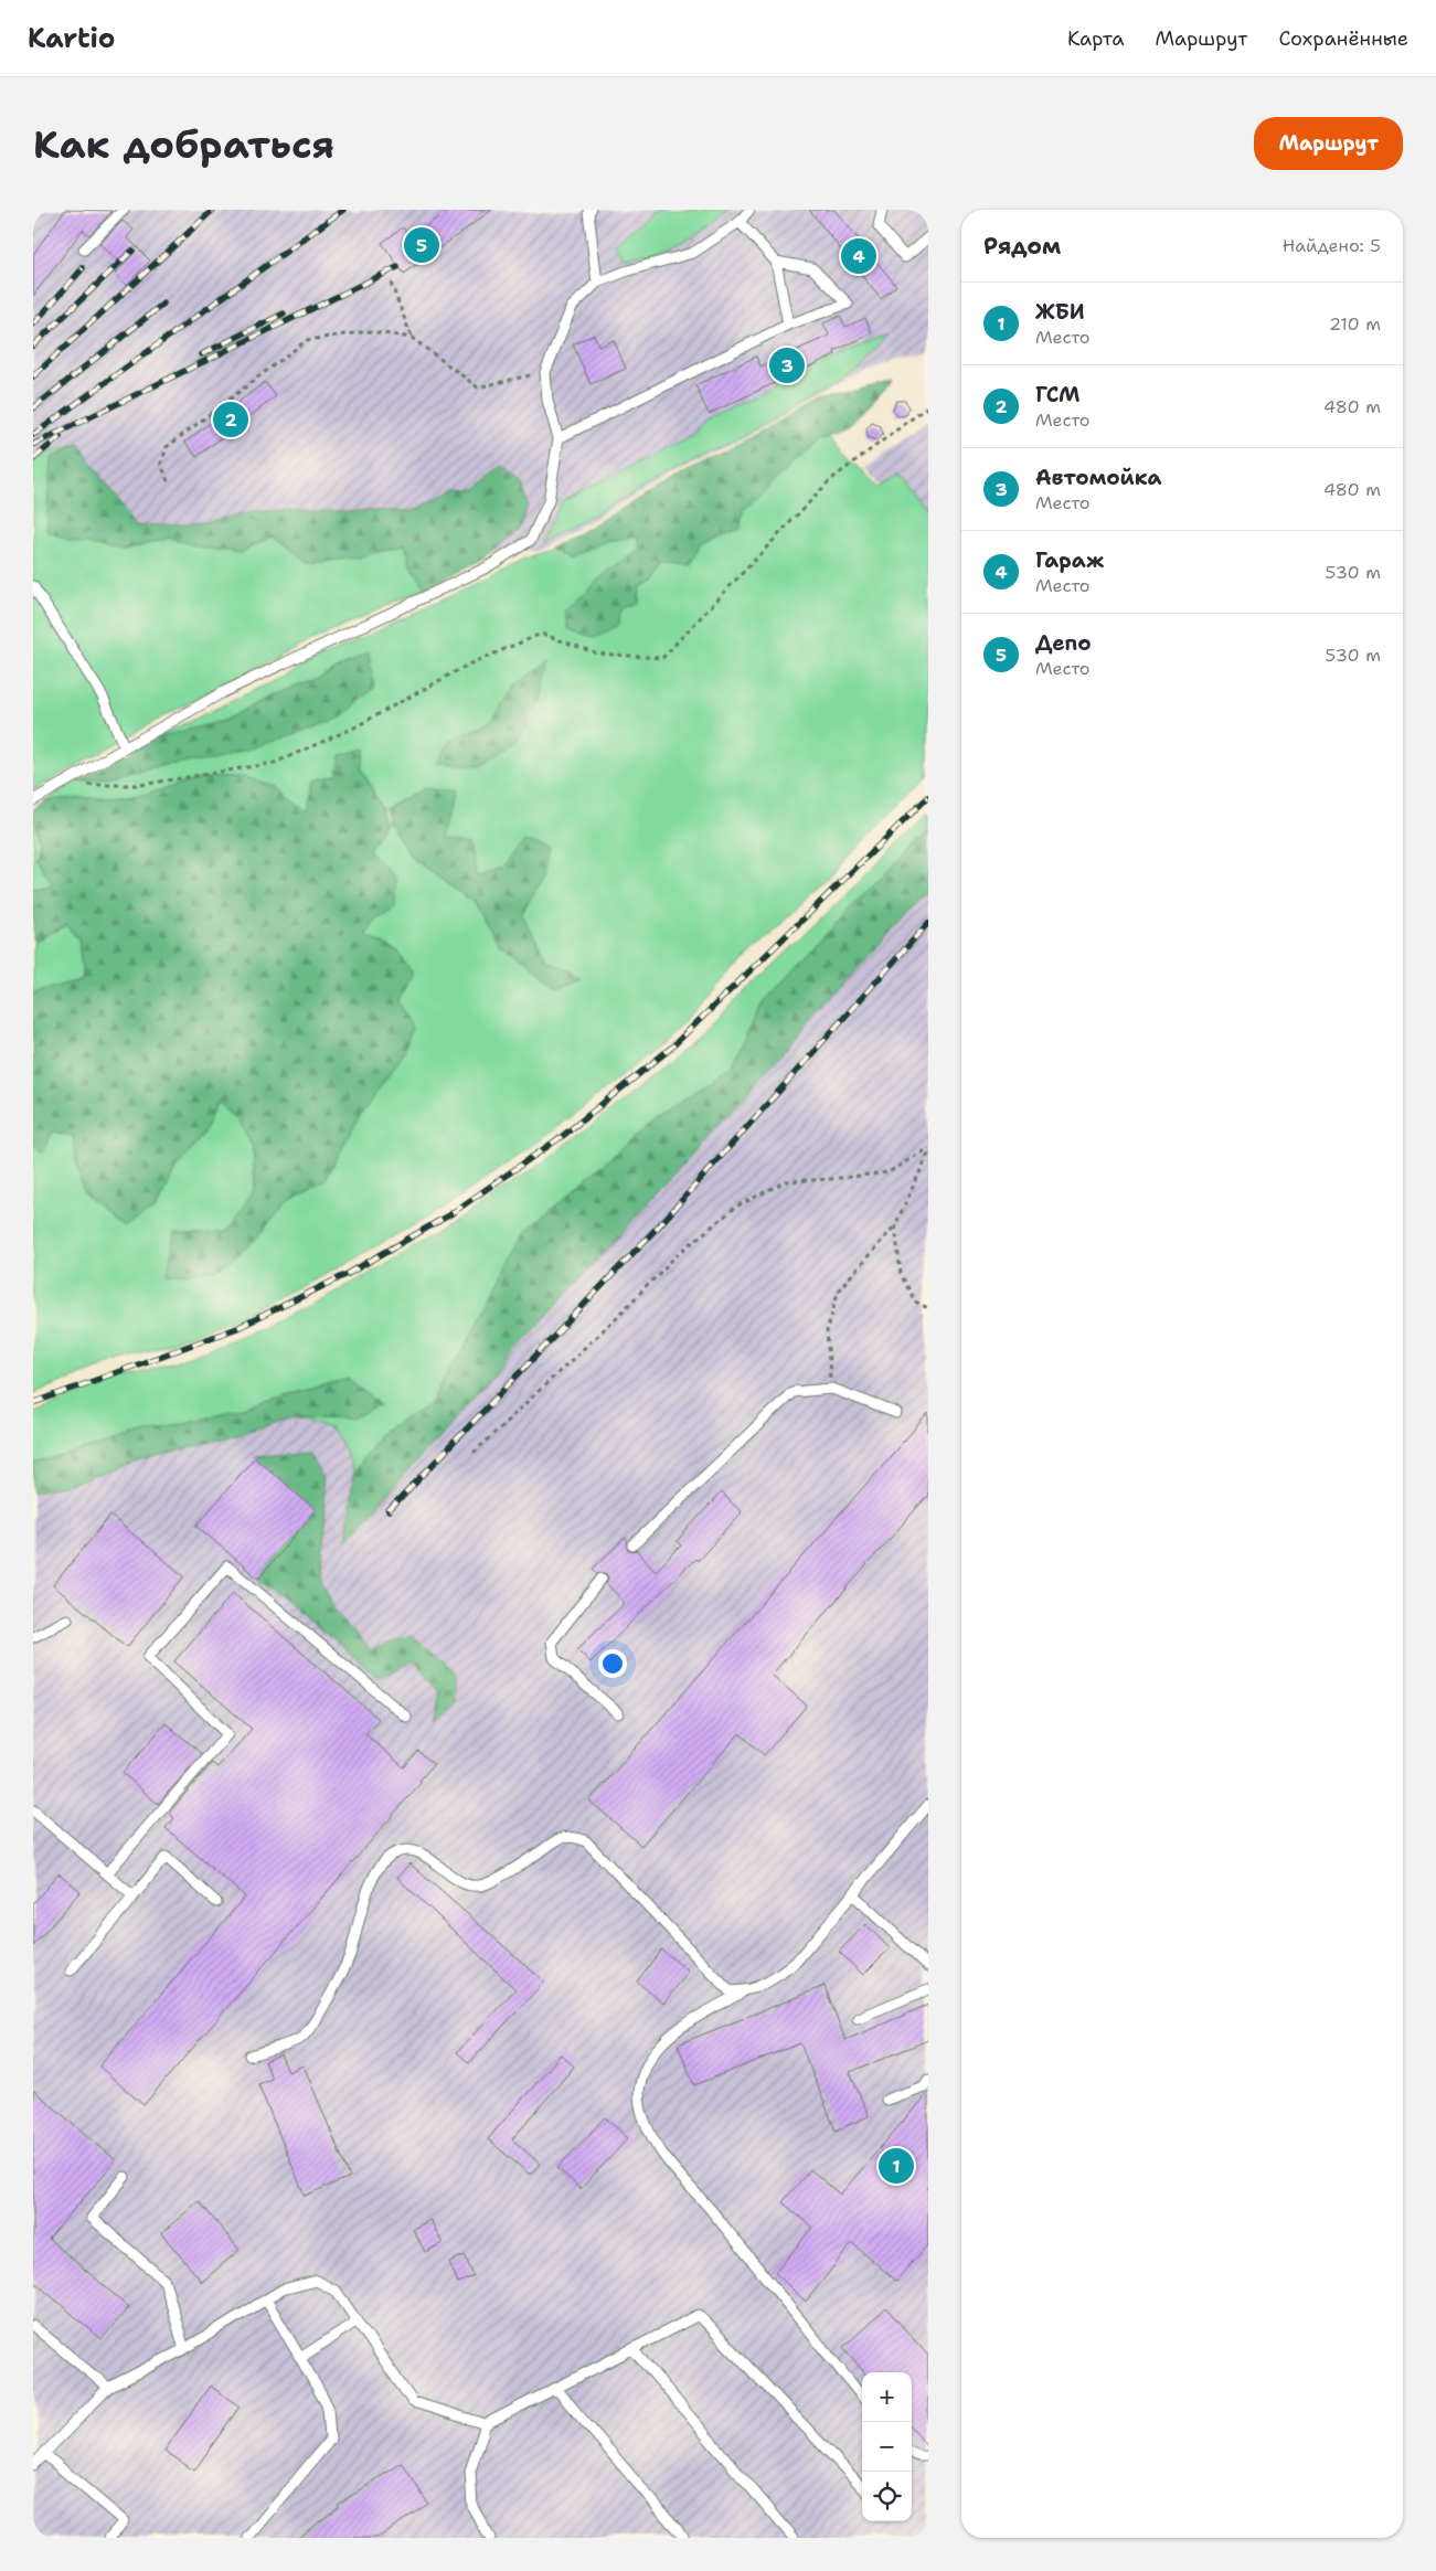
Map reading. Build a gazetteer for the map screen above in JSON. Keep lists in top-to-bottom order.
{
  "page": {
    "header": "Kartio",
    "nav": ["Карта", "Маршрут", "Сохранённые"],
    "buttons": "Маршрут",
    "title": "Как добраться",
    "heading": ["Рядом", "Найдено: 5"],
    "pins": [
      "5",
      "4",
      "3",
      "2",
      "1"
    ],
    "list": [
      {
        "mark": "1",
        "name": "ЖБИ",
        "note": "Место",
        "value": "210 m"
      },
      {
        "mark": "2",
        "name": "ГСМ",
        "note": "Место",
        "value": "480 m"
      },
      {
        "mark": "3",
        "name": "Автомойка",
        "note": "Место",
        "value": "480 m"
      },
      {
        "mark": "4",
        "name": "Гараж",
        "note": "Место",
        "value": "530 m"
      },
      {
        "mark": "5",
        "name": "Депо",
        "note": "Место",
        "value": "530 m"
      }
    ],
    "map_buttons": ["+", "−"]
  }
}
